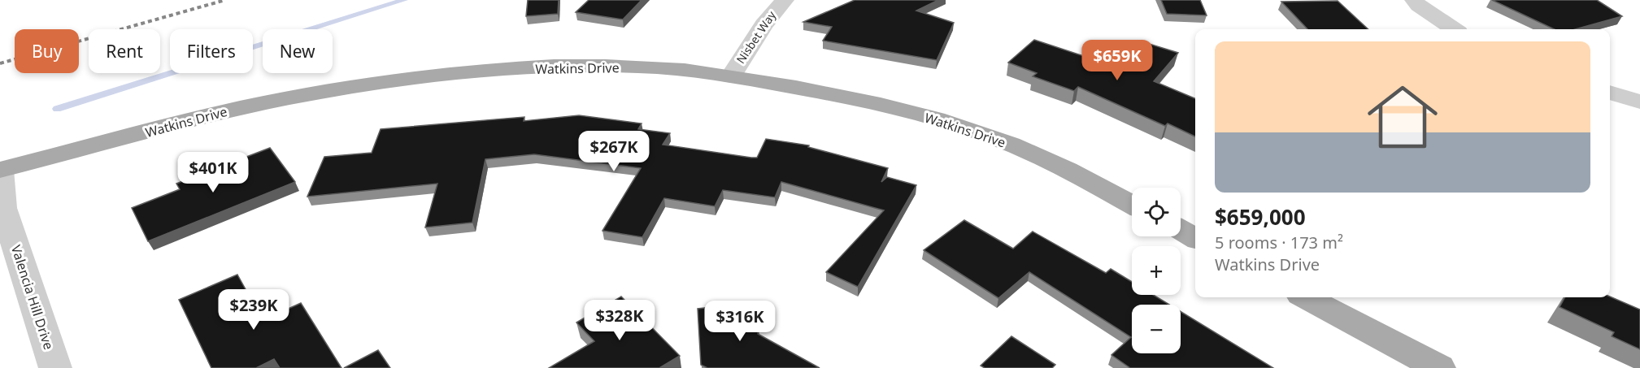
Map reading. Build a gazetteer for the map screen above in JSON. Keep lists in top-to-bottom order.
{
  "streets": {
    "main road": ["Watkins Drive"],
    "street": ["Nisbet Way", "Valencia Hill Drive"]
  },
  "crossings": [
    ["Nisbet Way", "Watkins Drive"],
    ["Watkins Drive", "Valencia Hill Drive"]
  ],
  "page": {
    "chip": [
      "Buy",
      "Rent",
      "Filters",
      "New"
    ],
    "list": [
      {
        "name": "$659,000",
        "note": "5 rooms · 173 m² · Watkins Drive"
      }
    ],
    "price": [
      "$659K",
      "$267K",
      "$401K",
      "$239K",
      "$328K",
      "$316K"
    ],
    "map_buttons": ["+", "−"]
  }
}
